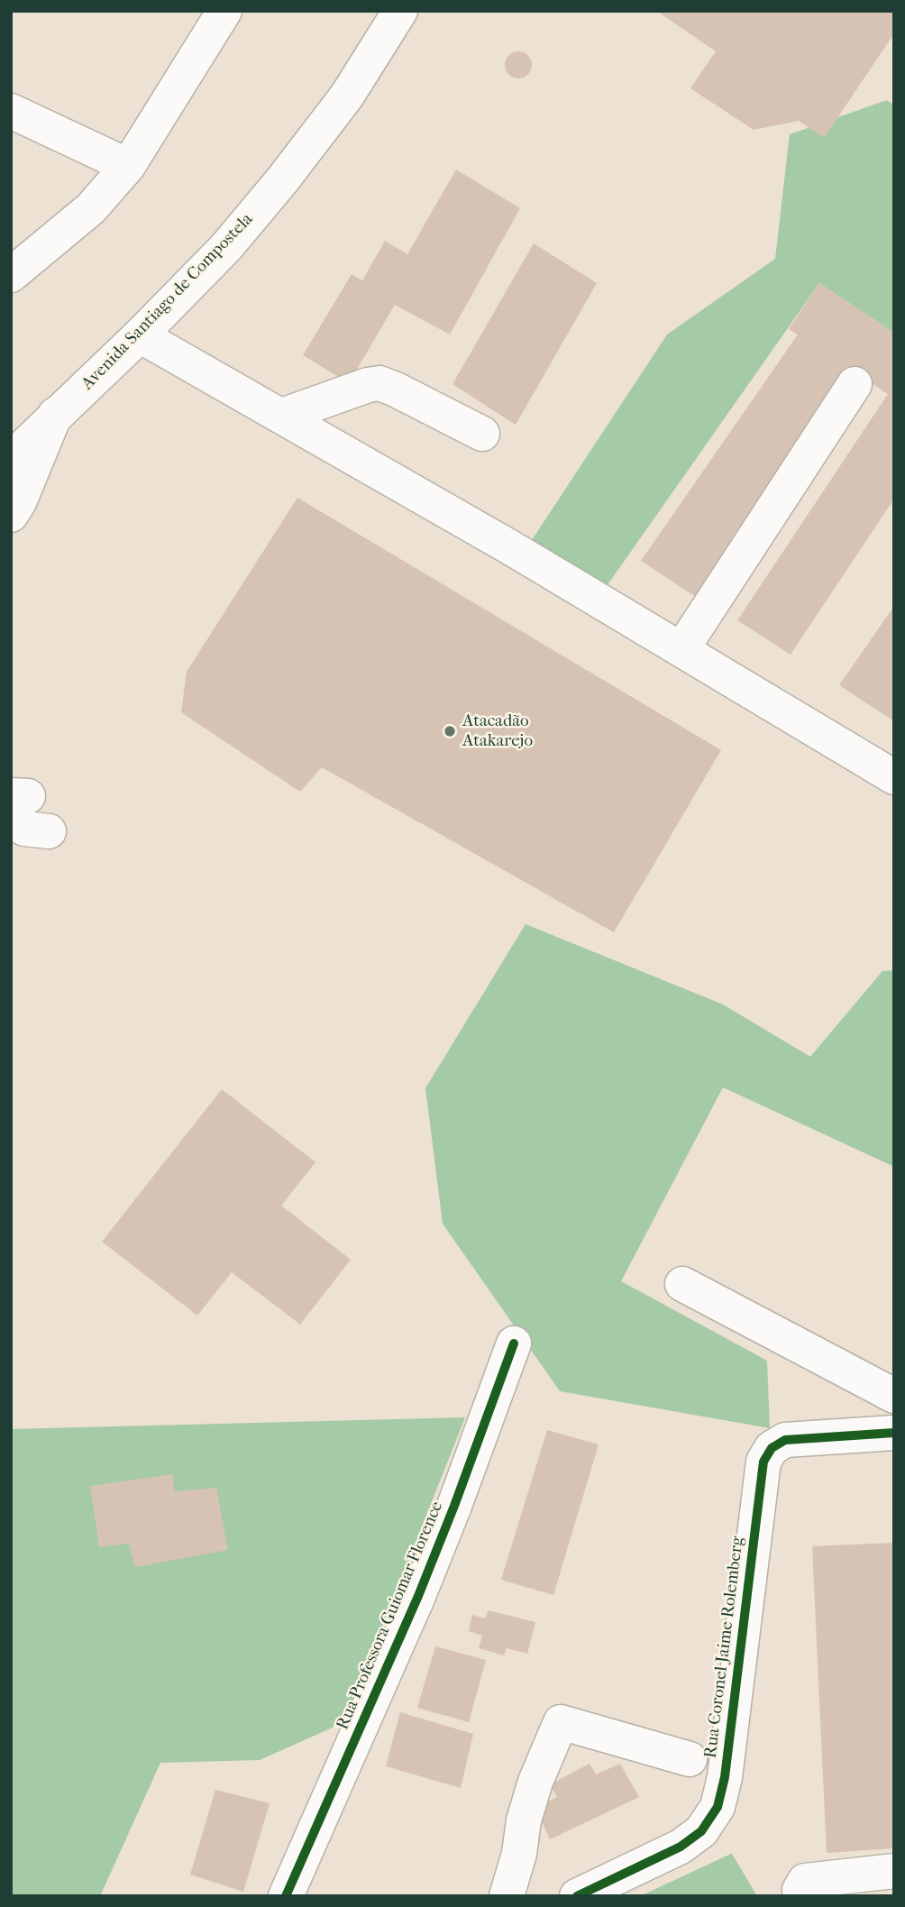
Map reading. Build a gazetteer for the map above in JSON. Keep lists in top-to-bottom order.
{
  "streets": {
    "street": ["Avenida Santiago de Compostela", "Rua Professora Guiomar Florence", "Rua Coronel Jaime Rolemberg"]
  },
  "places": ["Atacadão Atakarejo"]
}
